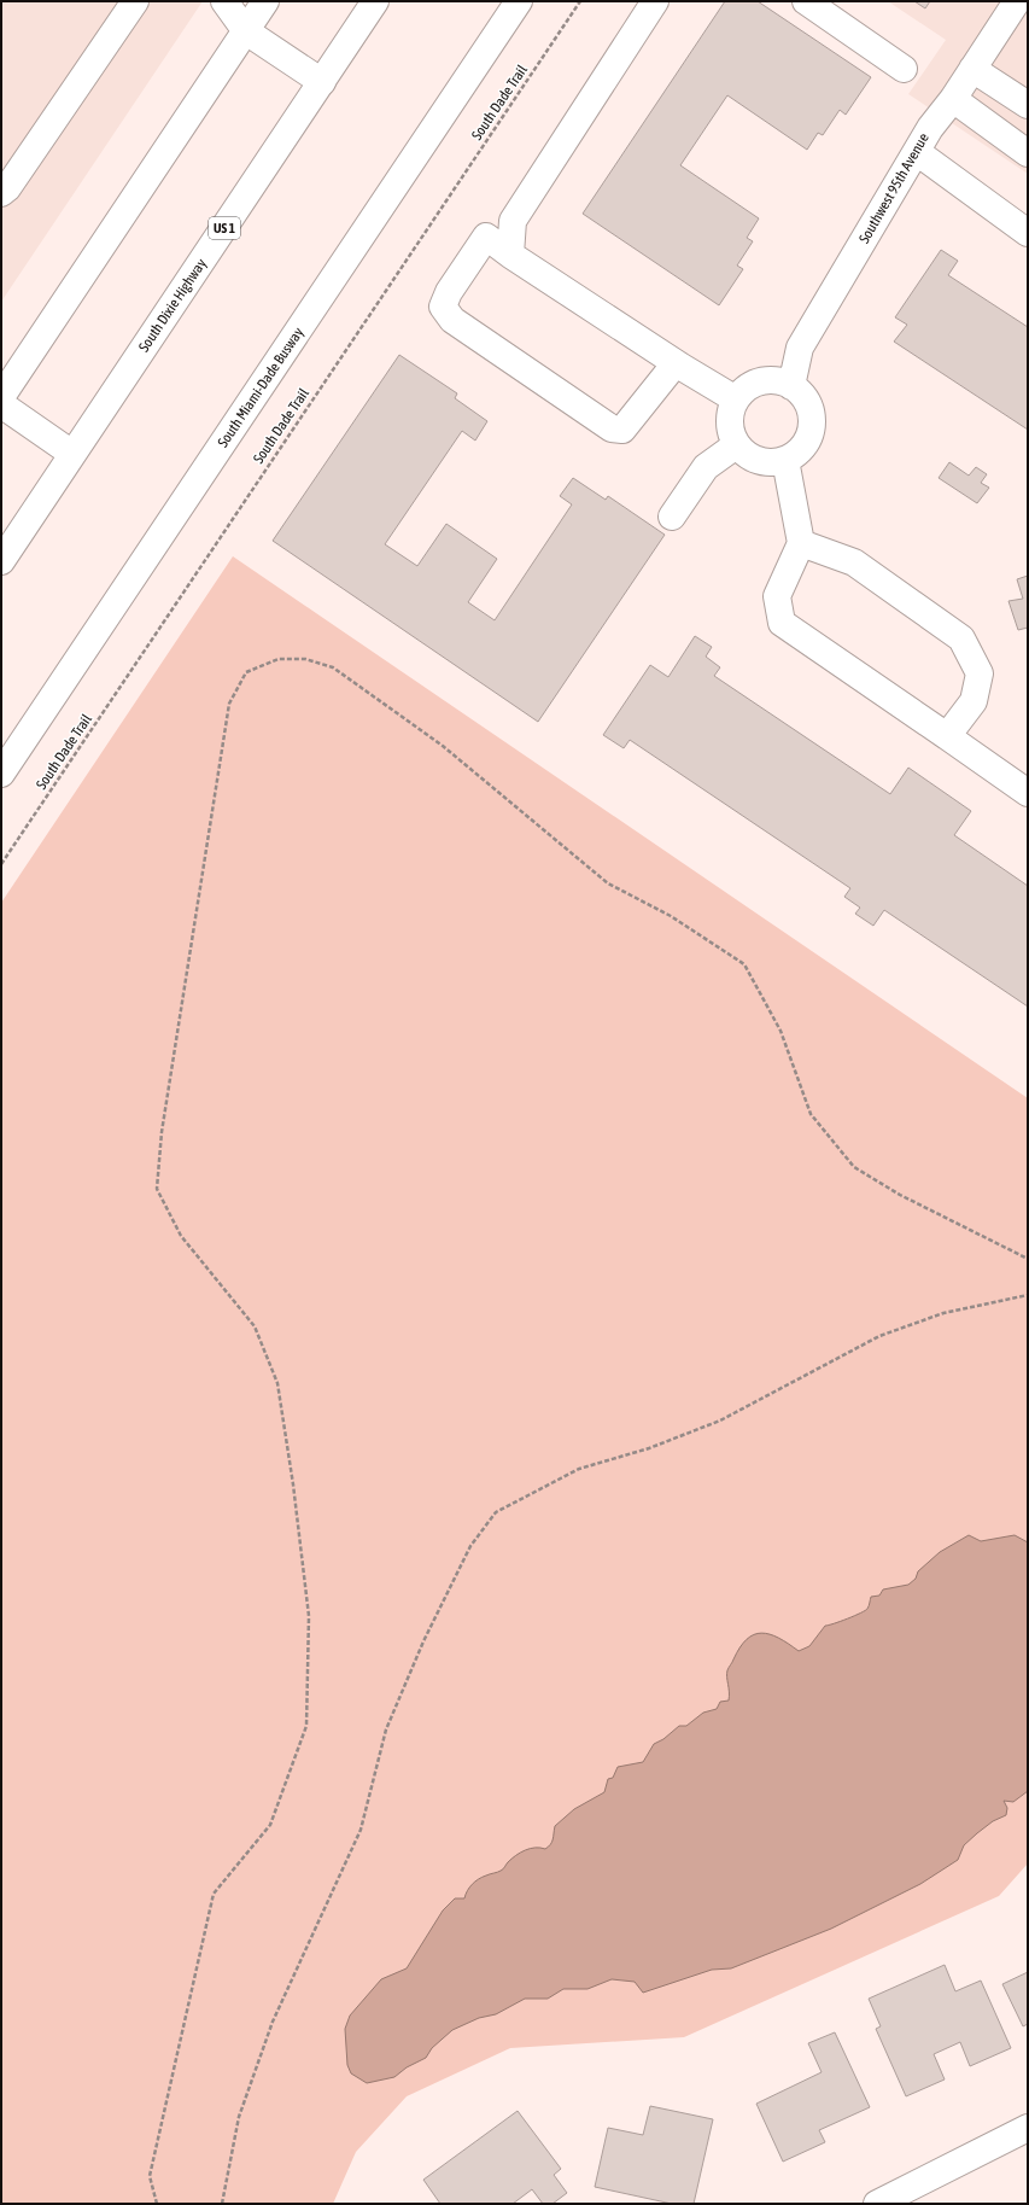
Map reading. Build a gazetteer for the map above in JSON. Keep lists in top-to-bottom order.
{
  "streets": {
    "main road": [
      "Southwest 95th Avenue",
      "US 1",
      "South Dixie Highway",
      "South Miami-Dade Busway"
    ],
    "path": ["South Dade Trail"]
  }
}
